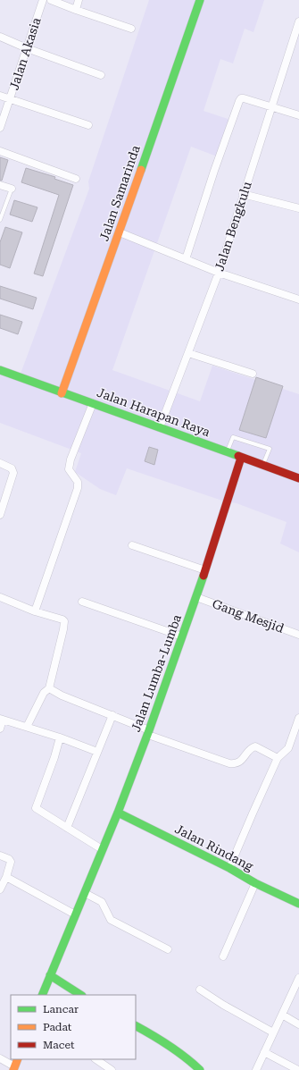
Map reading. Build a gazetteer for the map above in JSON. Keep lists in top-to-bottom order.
{
  "streets": {
    "street": [
      "Jalan Akasia",
      "Jalan Samarinda",
      "Jalan Bengkulu",
      "Jalan Harapan Raya",
      "Gang Mesjid",
      "Jalan Lumba-Lumba",
      "Jalan Rindang"
    ]
  },
  "crossings": [
    ["Jalan Samarinda", "Jalan Harapan Raya"],
    ["Jalan Bengkulu", "Jalan Harapan Raya"],
    ["Jalan Harapan Raya", "Jalan Lumba-Lumba"],
    ["Gang Mesjid", "Jalan Lumba-Lumba"],
    ["Jalan Lumba-Lumba", "Jalan Rindang"]
  ],
  "legend": ["Lancar", "Padat", "Macet"]
}
